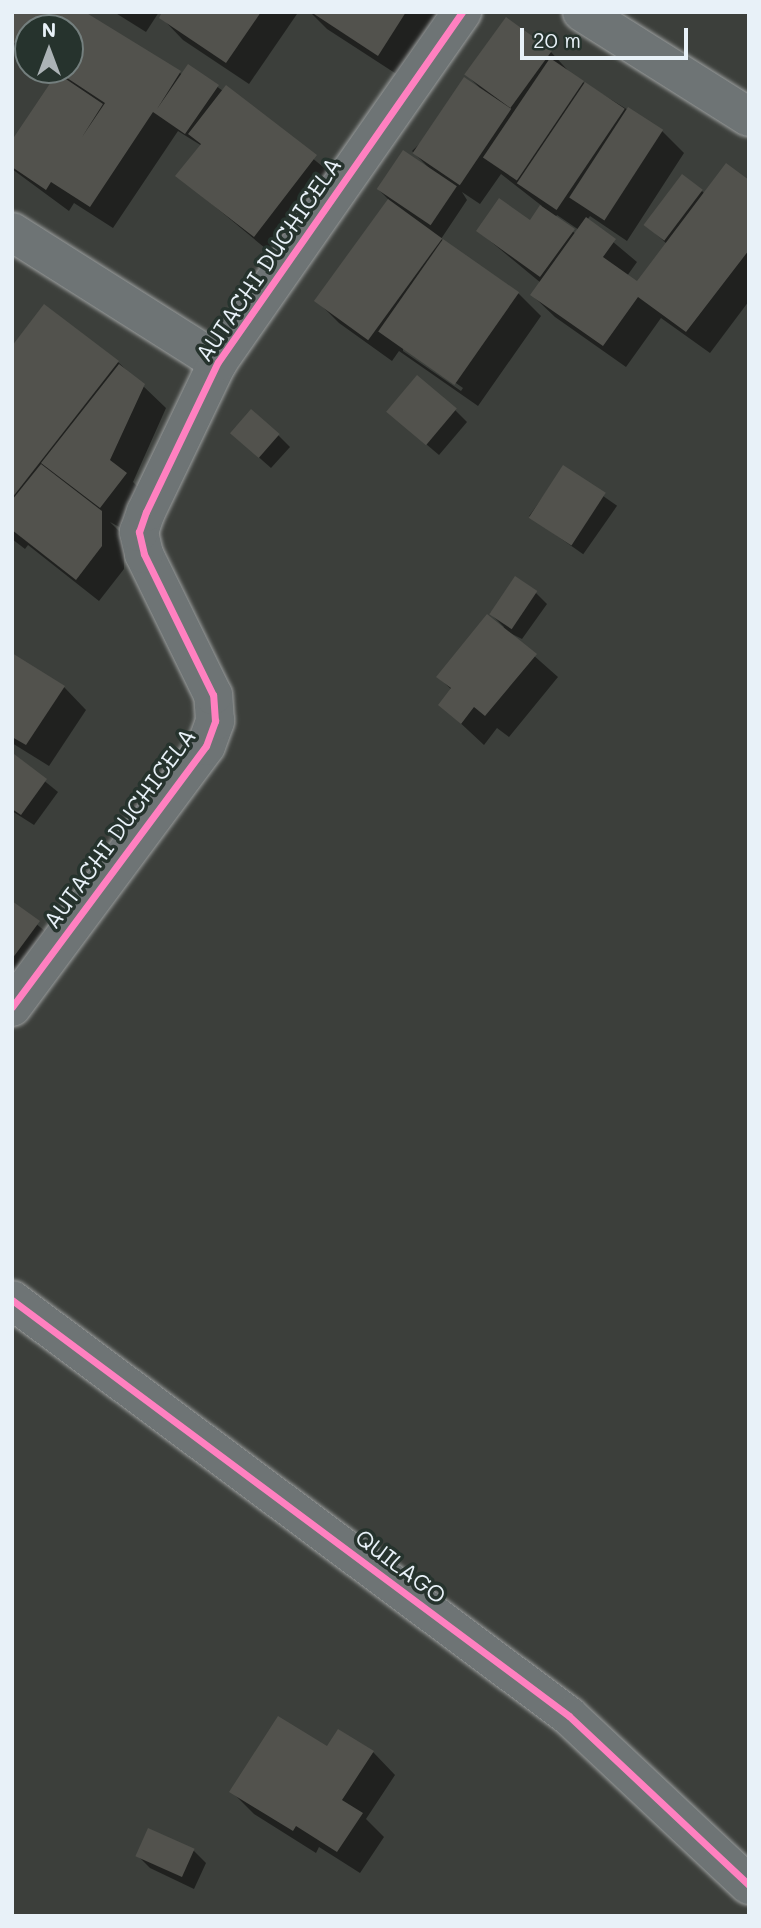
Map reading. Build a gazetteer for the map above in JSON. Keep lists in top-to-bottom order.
{
  "streets": {
    "street": ["AUTACHI DUCHICELA", "QUILAGO"]
  },
  "scale_bar": "20 m",
  "north": "top"
}
